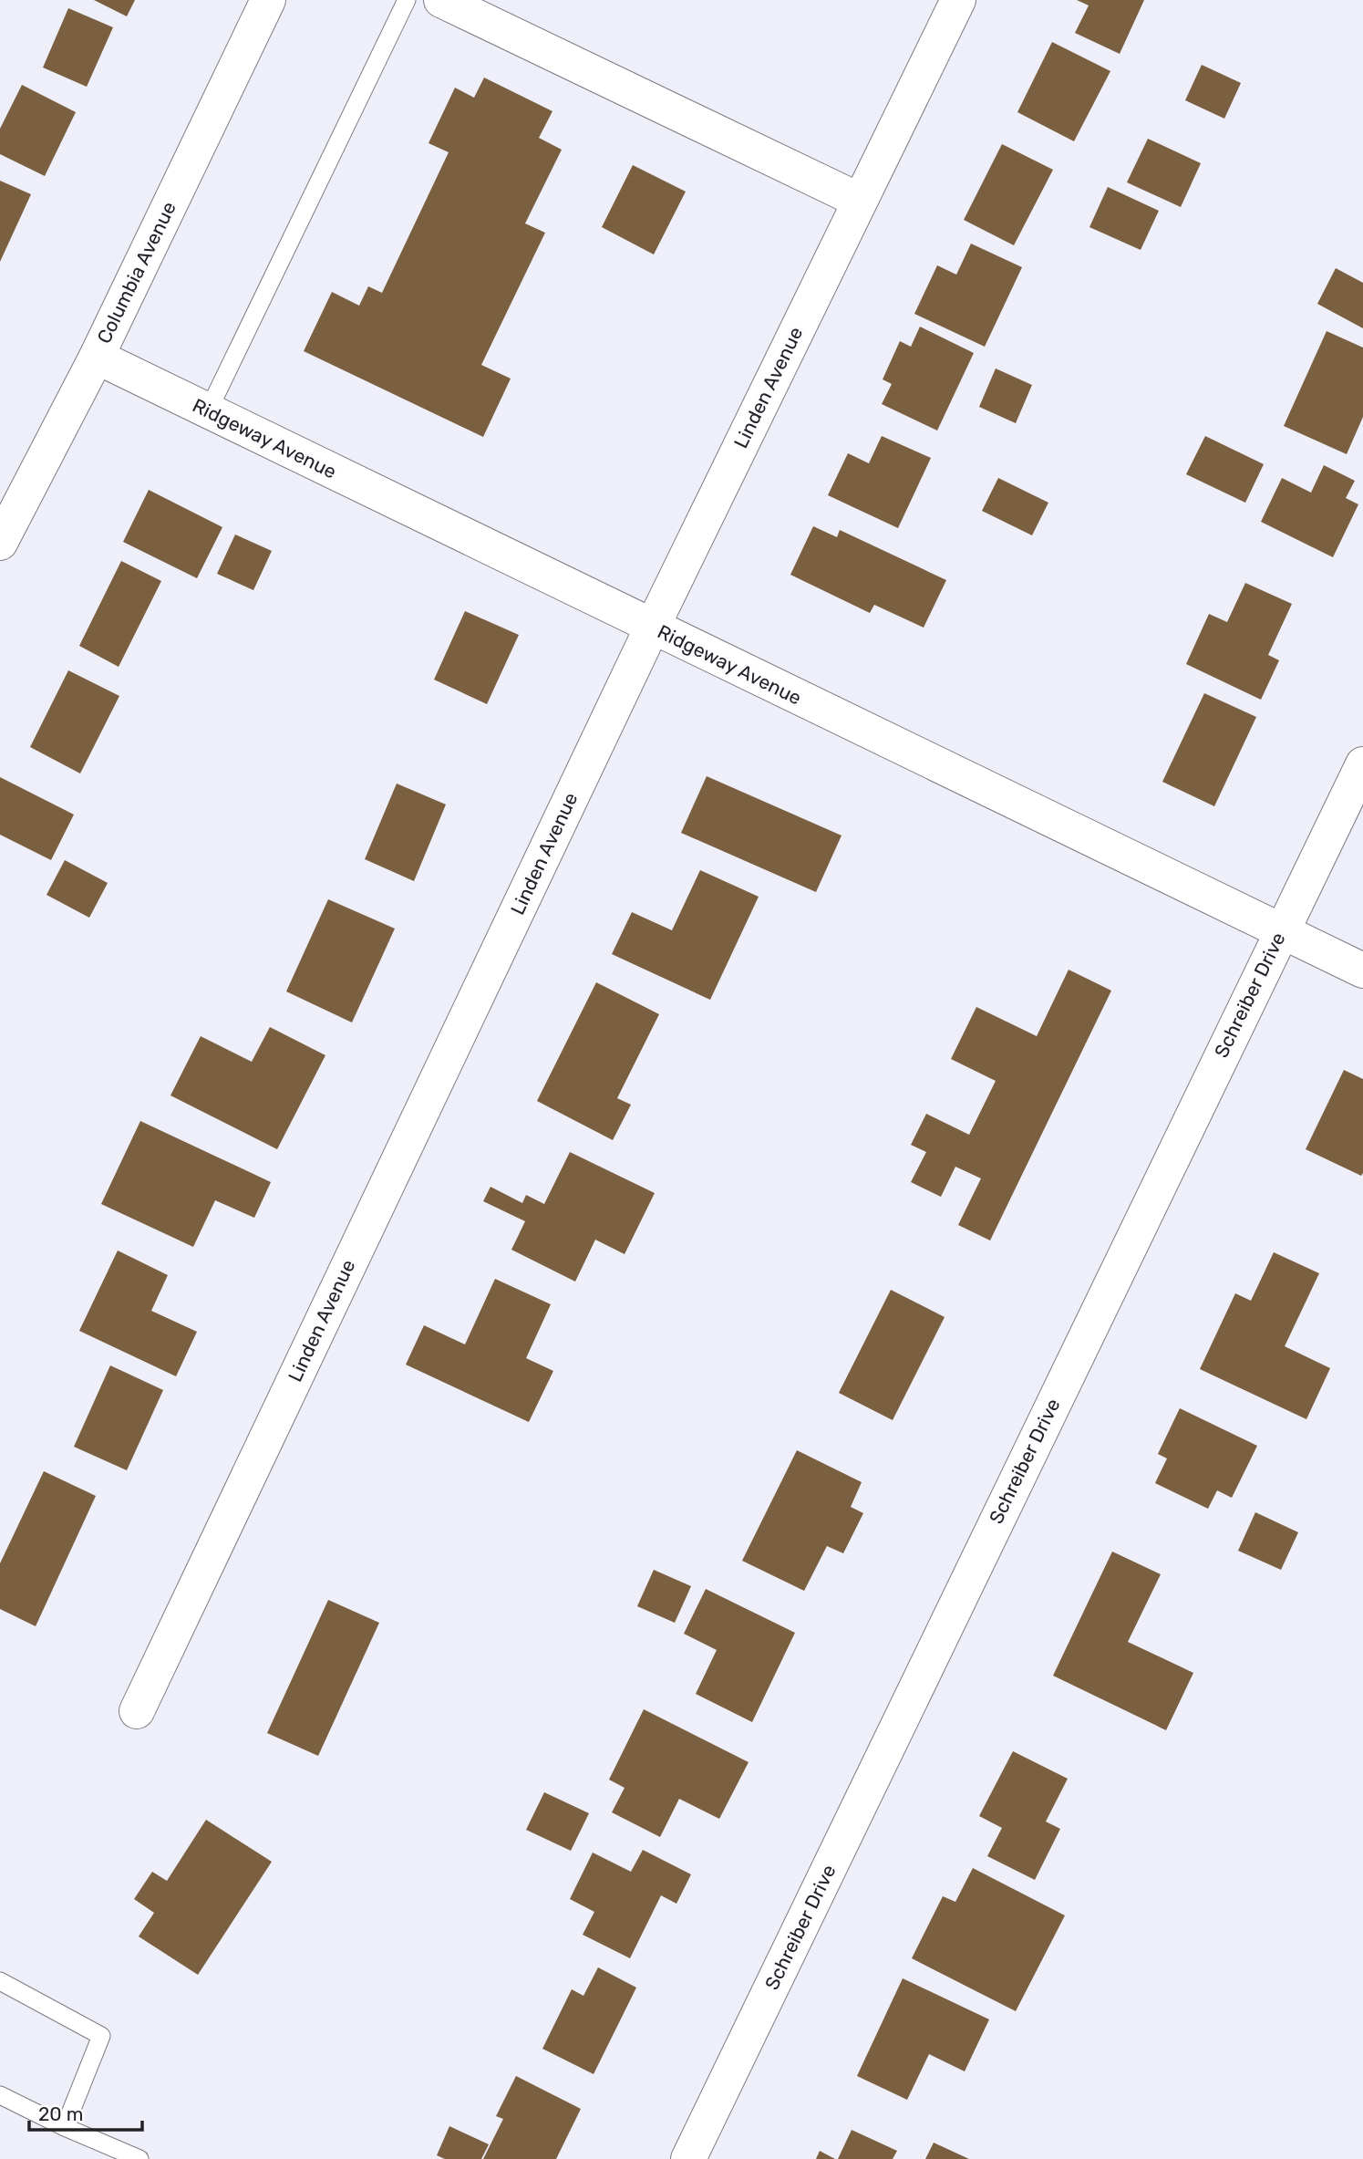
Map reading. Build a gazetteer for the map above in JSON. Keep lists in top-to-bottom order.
{
  "streets": {
    "street": [
      "Columbia Avenue",
      "Linden Avenue",
      "Ridgeway Avenue",
      "Schreiber Drive"
    ]
  },
  "crossings": [
    ["Columbia Avenue", "Ridgeway Avenue"],
    ["Linden Avenue", "Ridgeway Avenue"],
    ["Ridgeway Avenue", "Schreiber Drive"]
  ],
  "scale_bar": "20 m"
}
